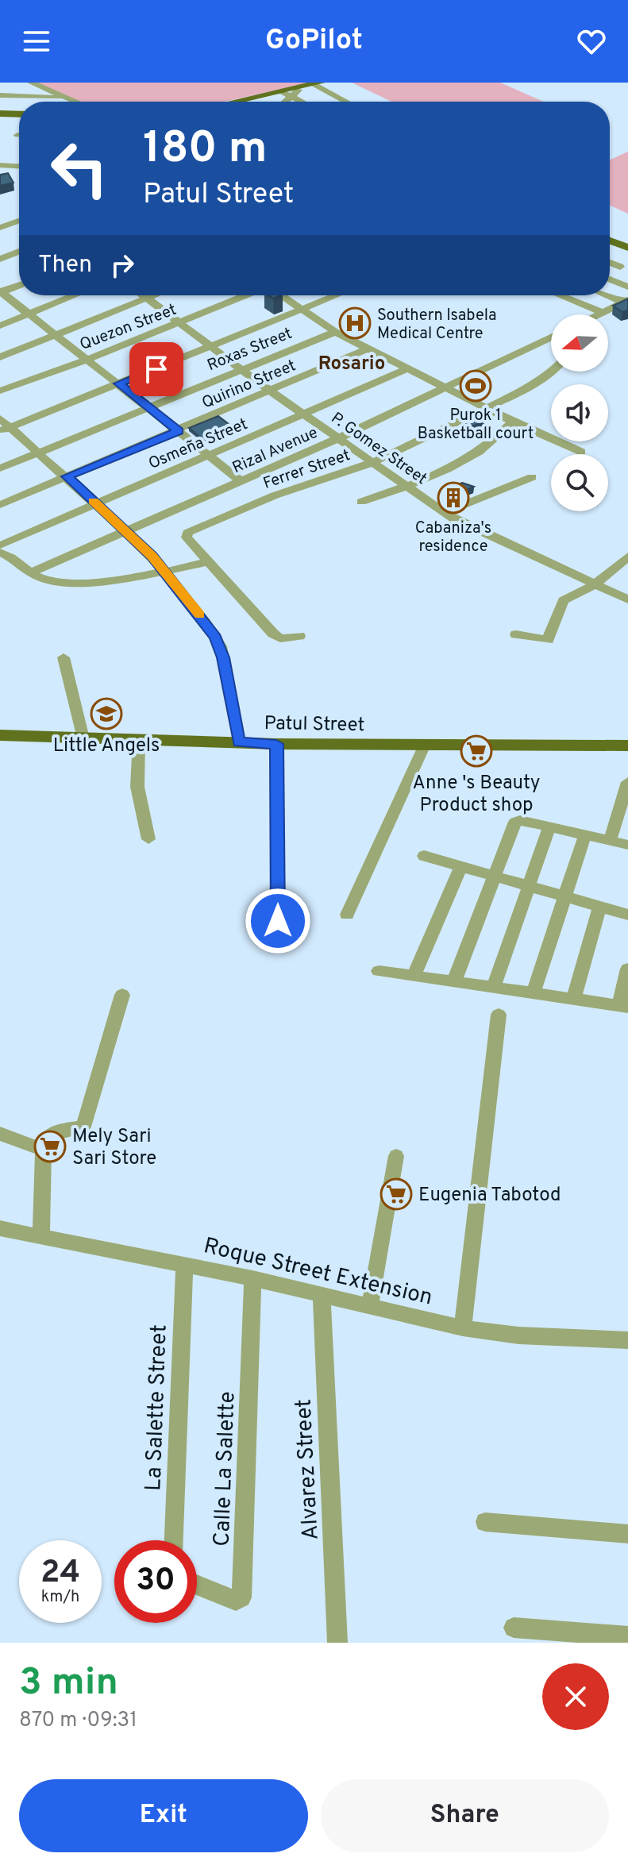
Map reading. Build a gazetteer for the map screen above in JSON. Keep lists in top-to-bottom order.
{
  "streets": {
    "main road": ["Patul Street"],
    "street": [
      "Quezon Street",
      "Roxas Street",
      "Quirino Street",
      "Osmeña Street",
      "P. Gomez Street",
      "Rizal Avenue",
      "Ferrer Street",
      "Roque Street Extension",
      "La Salette Street",
      "Calle La Salette",
      "Alvarez Street"
    ]
  },
  "crossings": [
    ["Quezon Street", "P. Gomez Street"],
    ["Roxas Street", "P. Gomez Street"],
    ["Quirino Street", "P. Gomez Street"],
    ["Osmeña Street", "P. Gomez Street"],
    ["P. Gomez Street", "Rizal Avenue"],
    ["P. Gomez Street", "Ferrer Street"],
    ["Roque Street Extension", "La Salette Street"],
    ["Roque Street Extension", "Calle La Salette"],
    ["Roque Street Extension", "Alvarez Street"]
  ],
  "districts": ["Rosario"],
  "places": {
    "hospital": ["Southern Isabela Medical Centre"],
    "sports": ["Purok 1 Basketball court"],
    "building": ["Cabaniza's residence"],
    "school or university": ["Little Angels"],
    "supermarket": ["Anne 's Beauty Product shop", "Mely Sari Sari Store", "Eugenia Tabotod"]
  },
  "north": "left",
  "page": {
    "header": "GoPilot",
    "turn": ["180 m", "Patul Street"],
    "then": "Then",
    "speed": "24 km/h",
    "limit": "30",
    "heading": ["3 min", "870 m · 09:31"],
    "buttons": ["Exit", "Share"]
  }
}
